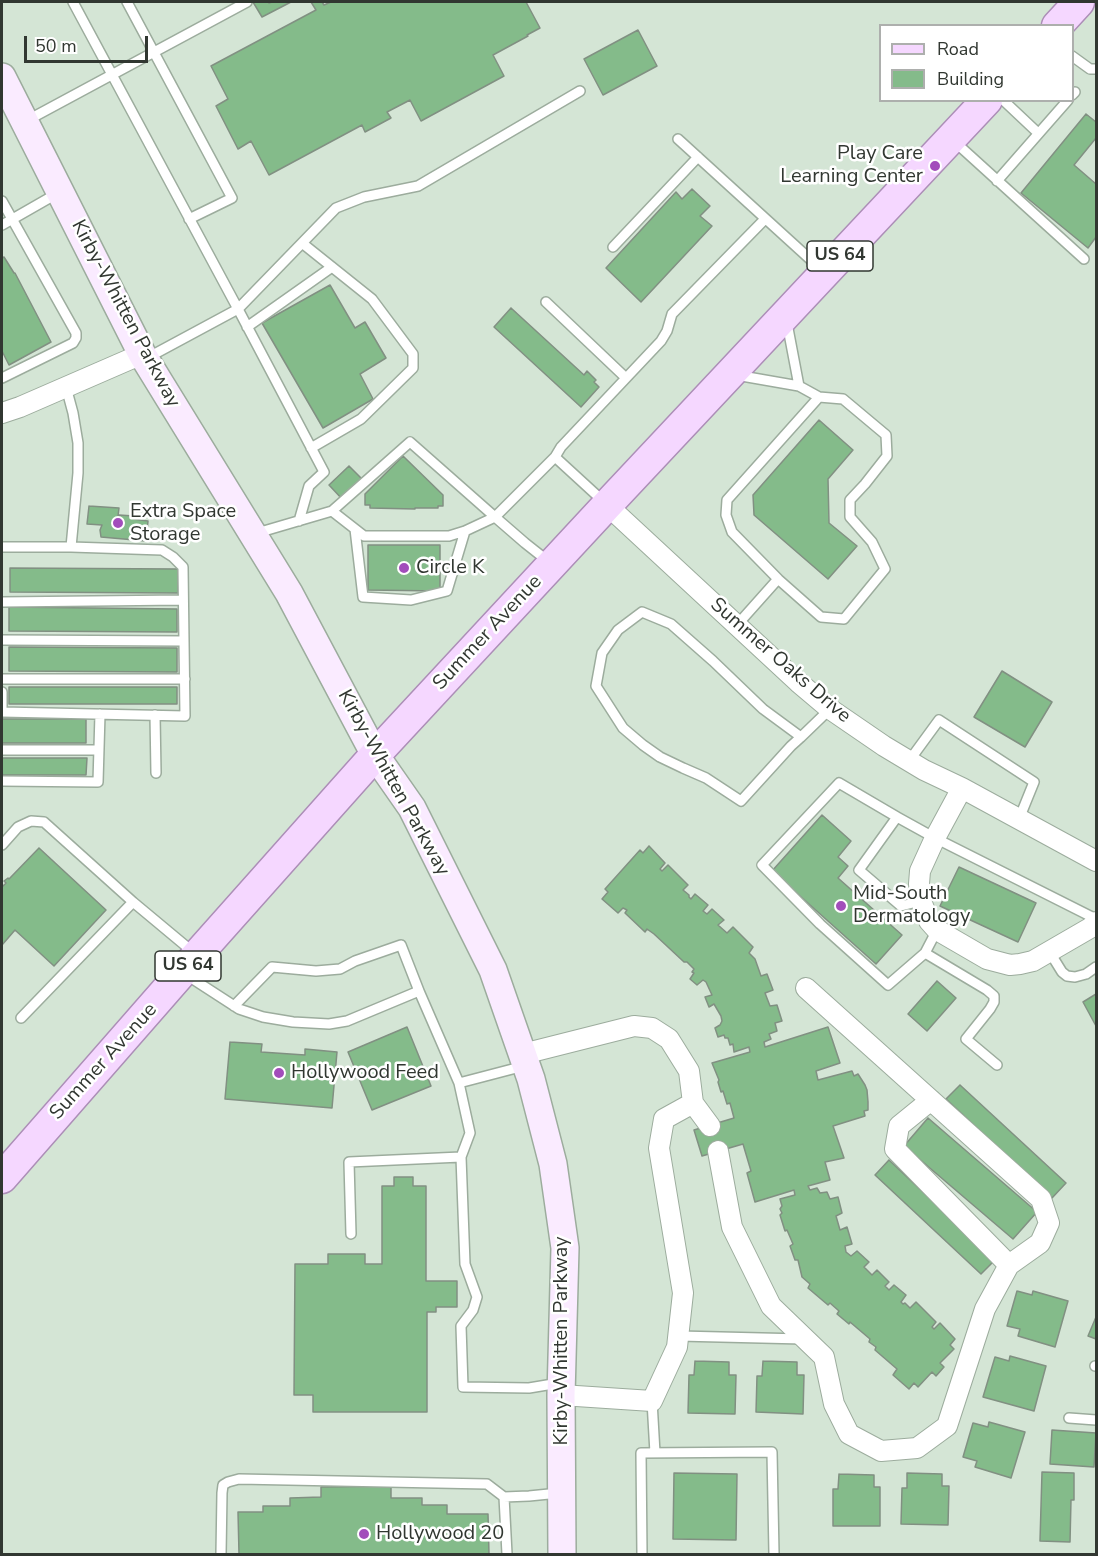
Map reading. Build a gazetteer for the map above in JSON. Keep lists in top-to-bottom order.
{
  "streets": {
    "main road": ["US 64", "Kirby-Whitten Parkway", "Summer Avenue"],
    "street": ["Summer Oaks Drive"]
  },
  "crossings": [
    ["Kirby-Whitten Parkway", "Summer Avenue"],
    ["Summer Avenue", "Summer Oaks Drive"]
  ],
  "places": [
    "Play Care Learning Center",
    "Extra Space Storage",
    "Circle K",
    "Mid-South Dermatology",
    "Hollywood Feed",
    "Hollywood 20"
  ],
  "legend": ["Road", "Building"],
  "scale_bar": "50 m"
}
